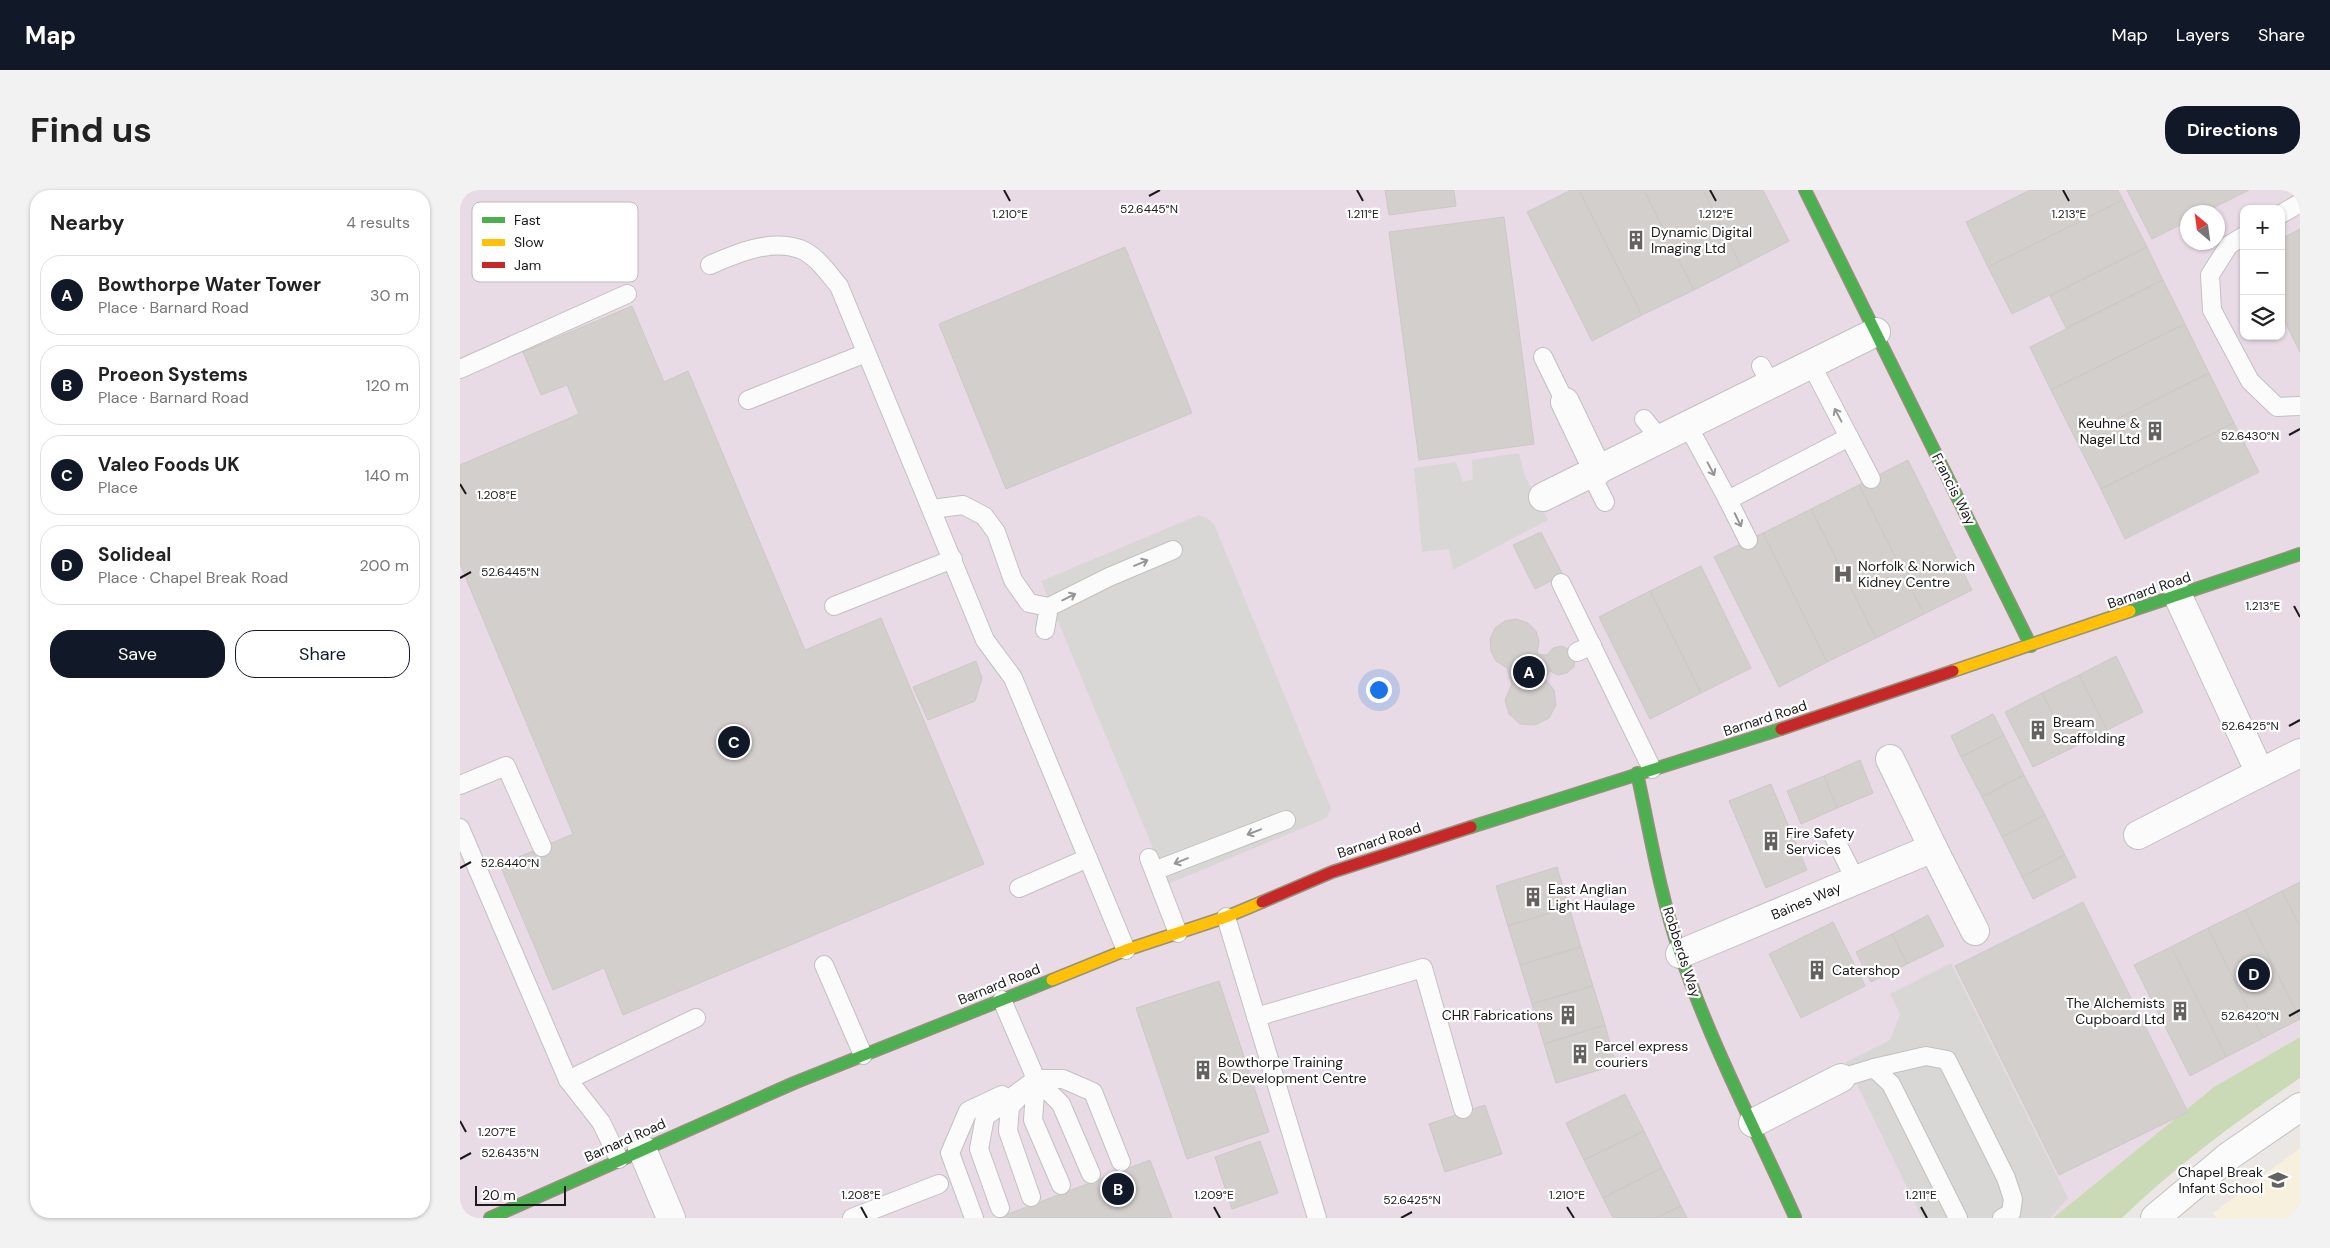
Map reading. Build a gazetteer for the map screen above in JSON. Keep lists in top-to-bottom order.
{
  "streets": {
    "street": [
      "Francis Way",
      "Barnard Road",
      "Baines Way",
      "Robberds Way"
    ]
  },
  "crossings": [
    ["Francis Way", "Barnard Road"],
    ["Barnard Road", "Robberds Way"],
    ["Baines Way", "Robberds Way"]
  ],
  "places": {
    "building": [
      "Dynamic Digital Imaging Ltd",
      "Keuhne & Nagel Ltd",
      "Bream Scaffolding",
      "Fire Safety Services",
      "East Anglian Light Haulage",
      "Catershop",
      "The Alchemists Cupboard Ltd",
      "CHR Fabrications",
      "Parcel express couriers",
      "Bowthorpe Training & Development Centre"
    ],
    "hospital": ["Norfolk & Norwich Kidney Centre"],
    "school or university": ["Chapel Break Infant School"]
  },
  "legend": ["Fast", "Slow", "Jam"],
  "scale_bar": "20 m",
  "north": "top left",
  "page": {
    "header": "Map",
    "nav": ["Map", "Layers", "Share"],
    "buttons": [
      "Directions",
      ["Save", "Share"]
    ],
    "title": "Find us",
    "heading": ["Nearby", "4 results"],
    "map_buttons": ["+", "−"],
    "list": [
      {
        "mark": "A",
        "name": "Bowthorpe Water Tower",
        "note": "Place · Barnard Road",
        "value": "30 m"
      },
      {
        "mark": "B",
        "name": "Proeon Systems",
        "note": "Place · Barnard Road",
        "value": "120 m"
      },
      {
        "mark": "C",
        "name": "Valeo Foods UK",
        "note": "Place",
        "value": "140 m"
      },
      {
        "mark": "D",
        "name": "Solideal",
        "note": "Place · Chapel Break Road",
        "value": "200 m"
      }
    ],
    "pins": [
      "A",
      "C",
      "D",
      "B"
    ],
    "scale": "20 m"
  },
  "coordinates": [
    "52.6445°N",
    "1.210°E",
    "1.211°E",
    "1.212°E",
    "1.213°E",
    "52.6430°N",
    "1.208°E",
    "52.6425°N",
    "52.6440°N",
    "52.6420°N",
    "1.207°E",
    "52.6435°N",
    "1.209°E"
  ]
}
